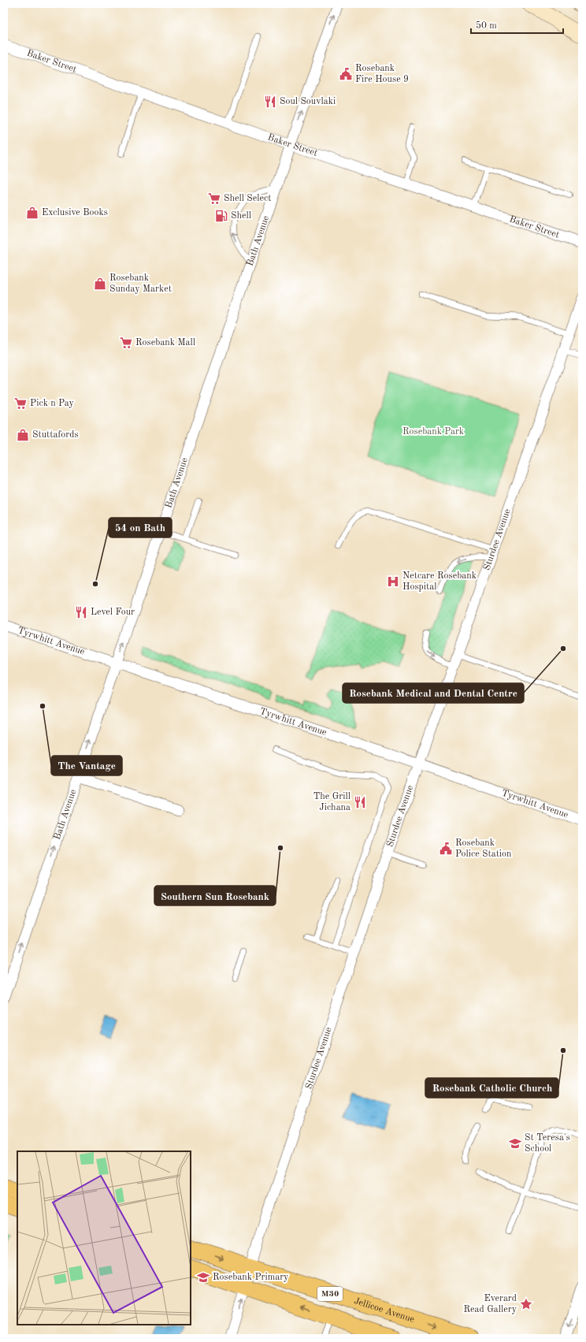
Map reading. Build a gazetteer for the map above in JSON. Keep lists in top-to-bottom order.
{
  "streets": {
    "main road": ["M30", "Jellicoe Avenue"],
    "street": [
      "Baker Street",
      "Bath Avenue",
      "Sturdee Avenue",
      "Tyrwhitt Avenue"
    ]
  },
  "crossings": [
    ["Baker Street", "Bath Avenue"],
    ["Bath Avenue", "Tyrwhitt Avenue"],
    ["Sturdee Avenue", "Tyrwhitt Avenue"],
    ["Sturdee Avenue", "M30"],
    ["Sturdee Avenue", "Jellicoe Avenue"]
  ],
  "one_way": ["Bath Avenue"],
  "parks": ["Rosebank Park"],
  "places": {
    "public building": ["Rosebank Fire House 9", "Rosebank Police Station"],
    "restaurant": ["Soul Souvlaki", "Level Four", "The Grill Jichana"],
    "supermarket": ["Shell Select", "Rosebank Mall", "Pick n Pay"],
    "shop": ["Exclusive Books", "Rosebank Sunday Market", "Stuttafords"],
    "fuel station": ["Shell"],
    "hospital": ["Netcare Rosebank Hospital"],
    "other": [
      "54 on Bath",
      "Rosebank Medical and Dental Centre",
      "The Vantage",
      "Southern Sun Rosebank",
      "Rosebank Catholic Church"
    ],
    "school or university": ["St Teresa's School", "Rosebank Primary"],
    "place": ["Everard Read Gallery"]
  },
  "scale_bar": "50 m"
}
